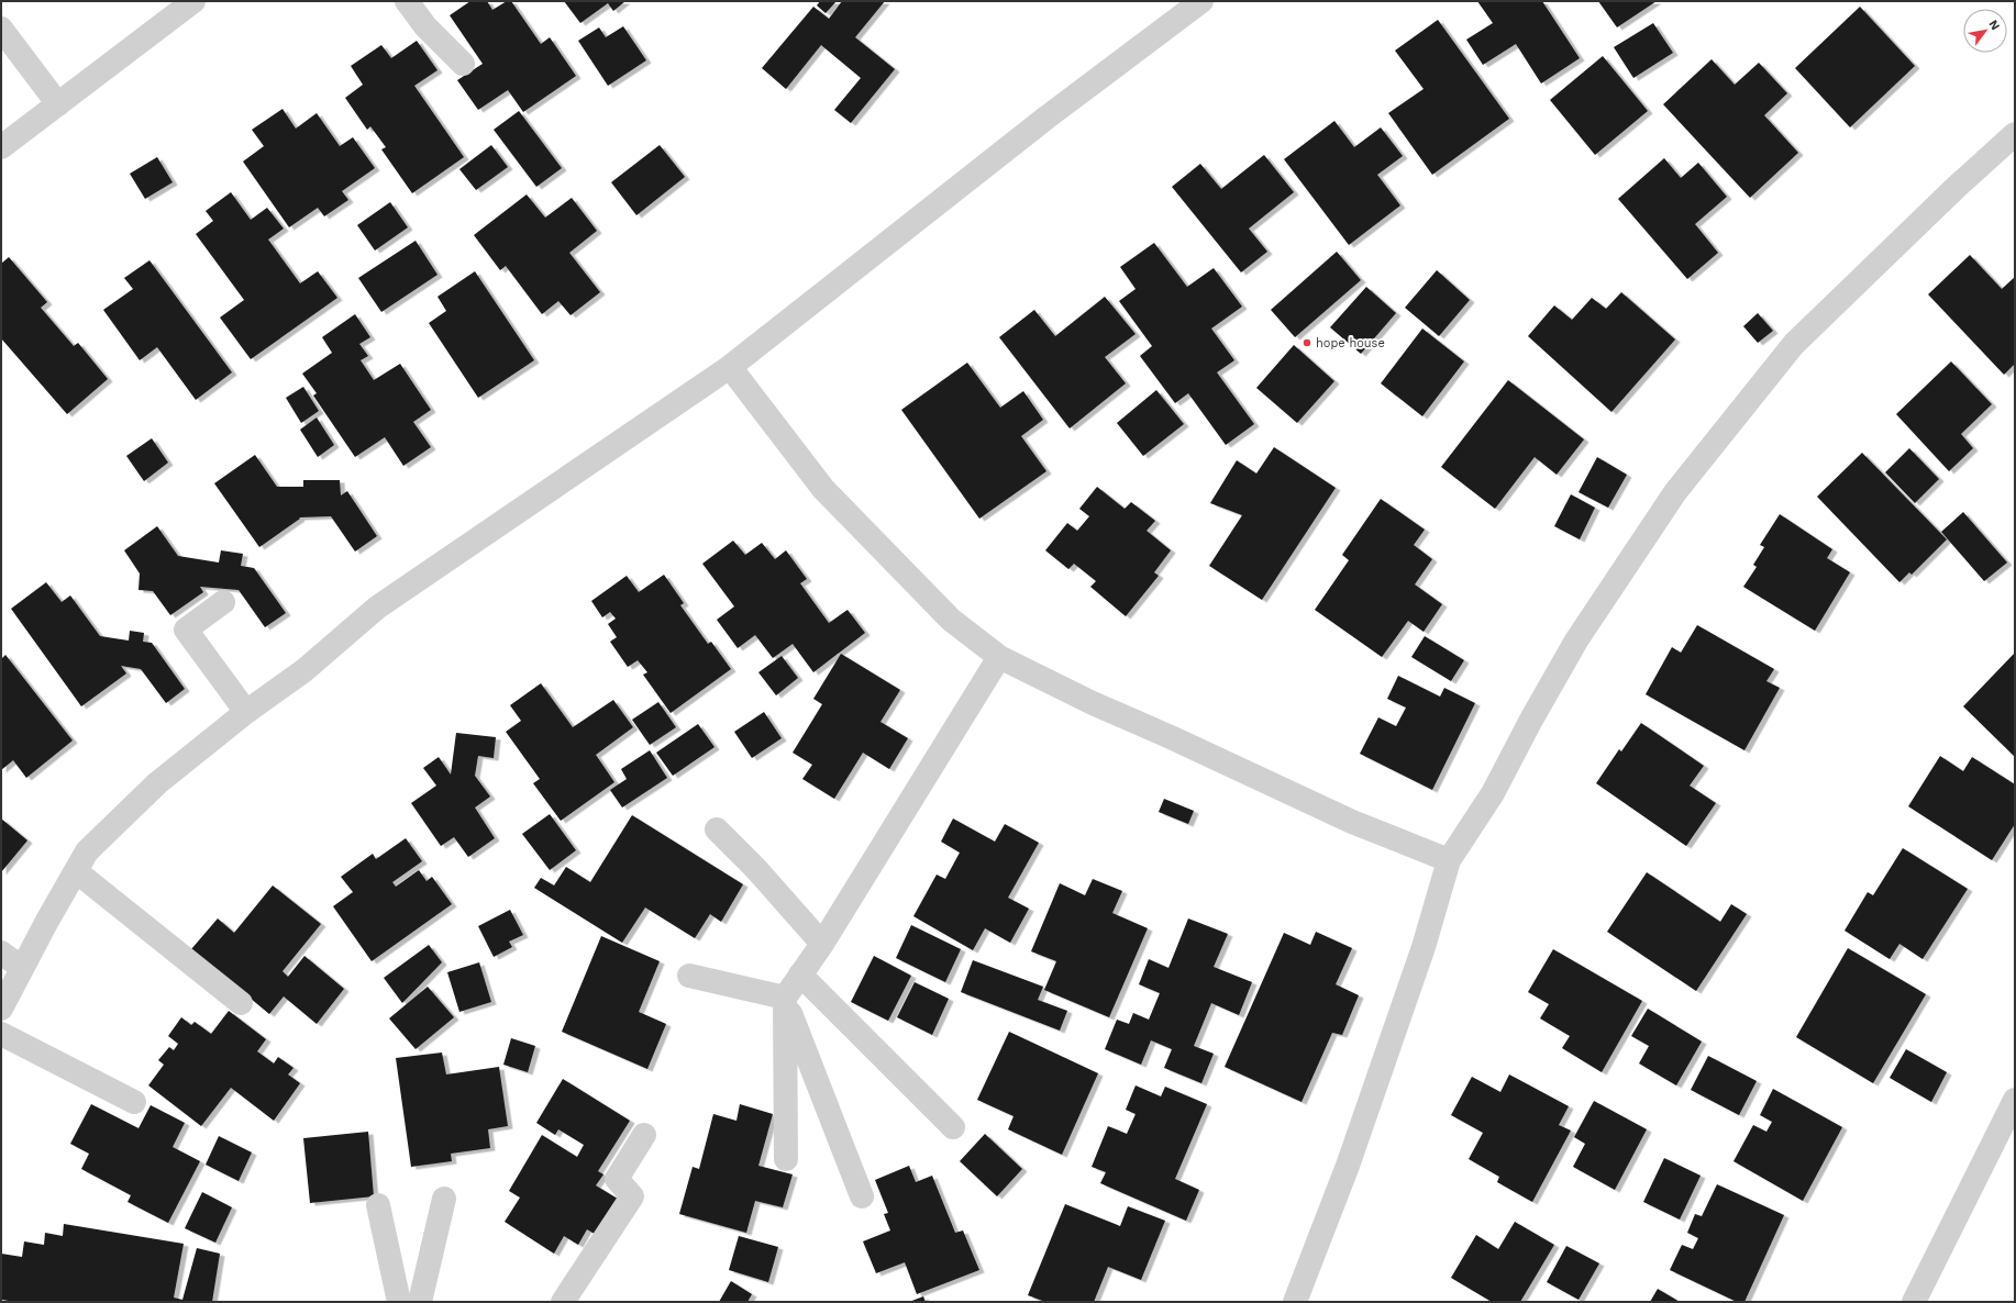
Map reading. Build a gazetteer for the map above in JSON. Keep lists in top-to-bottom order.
{
  "places": ["hope house"],
  "north": "top right"
}
